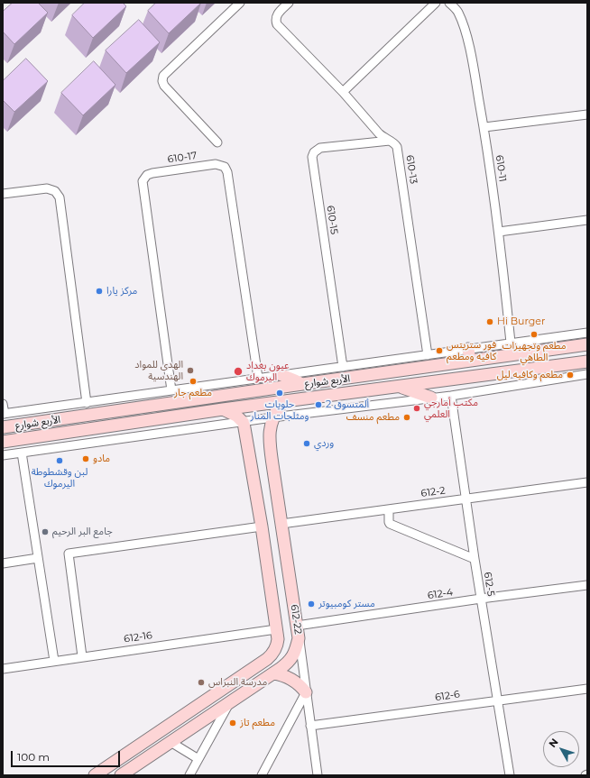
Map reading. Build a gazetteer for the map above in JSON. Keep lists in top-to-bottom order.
{
  "streets": {
    "main road": ["الأربع شوارع", "612-22"],
    "street": [
      "610-17",
      "610-11",
      "610-13",
      "610-15",
      "612-2",
      "612-5",
      "612-4",
      "612-16",
      "612-6"
    ]
  },
  "crossings": [
    ["610-13", "610-15"],
    ["612-2", "612-5"],
    ["612-2", "612-22"],
    ["612-5", "612-4"],
    ["612-5", "612-6"],
    ["612-4", "612-22"],
    ["612-22", "612-16"]
  ],
  "places": [
    "مركز يارا",
    "Hi Burger",
    "مطعم وتجهيزات الطاهي",
    "فور ستريتس كافيه ومطعم",
    "الهدى للمواد الهندسية",
    "عيون بغداد اليرموك",
    "مطعم وكافيه ليل",
    "مطعم جار",
    "حلويات ومثلجات المنار",
    "ألمتسوق 2",
    "مكتب أمارجي العلمي",
    "مطعم منسف",
    "وردي",
    "مادو",
    "لبن وقشطوطة اليرموك",
    "جامع البر الرحيم",
    "مستر كومبيوتر",
    "مدرسة النبراس",
    "مطعم تاز"
  ],
  "scale_bar": "100 m",
  "north": "top left"
}
